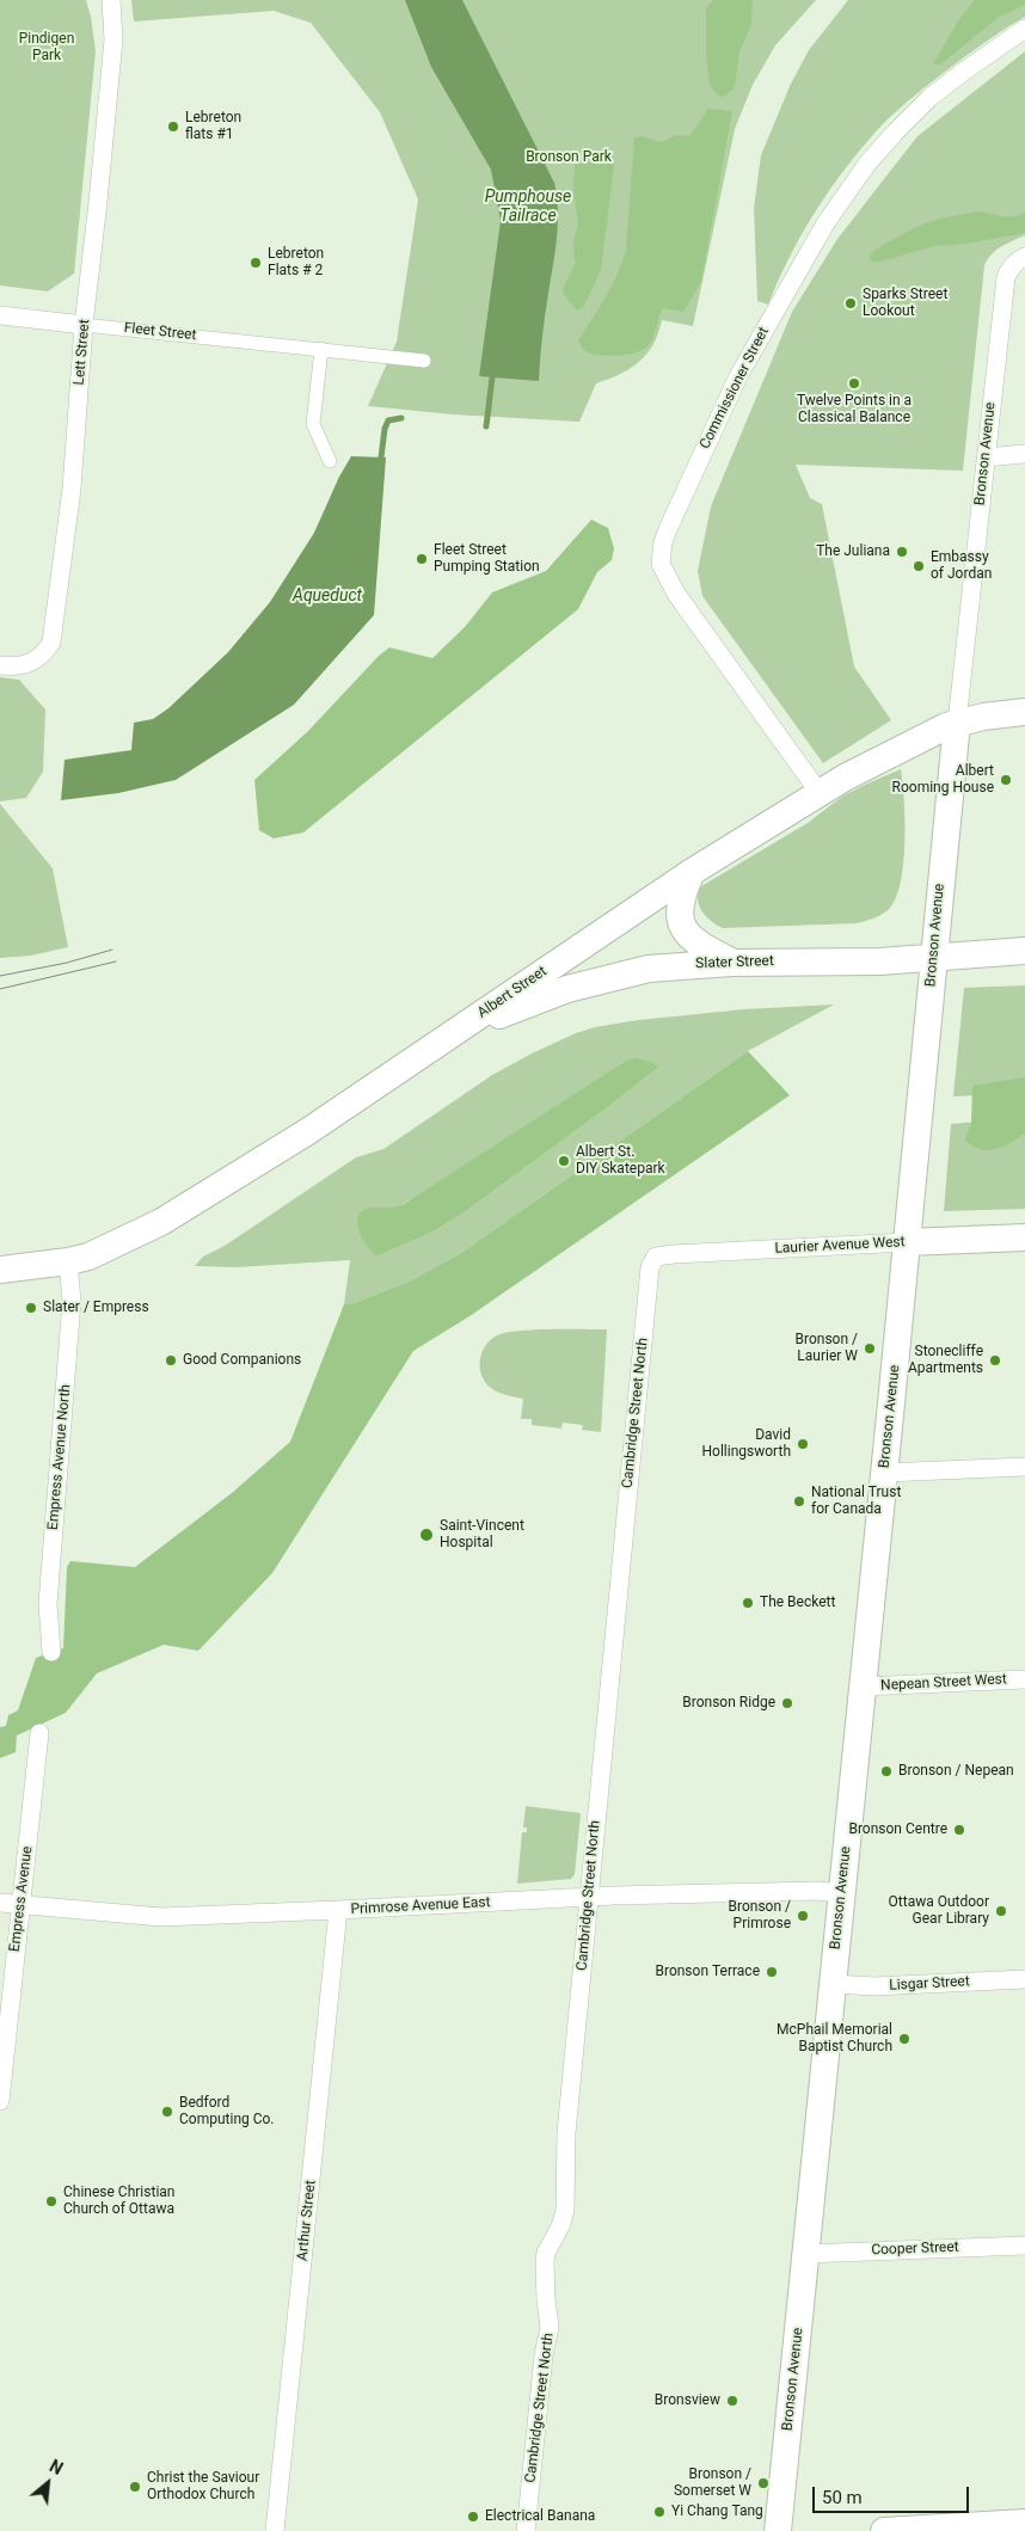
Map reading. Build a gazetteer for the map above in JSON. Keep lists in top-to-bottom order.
{
  "streets": {
    "main road": [
      "Bronson Avenue",
      "Slater Street",
      "Albert Street",
      "Laurier Avenue West"
    ],
    "street": [
      "Fleet Street",
      "Lett Street",
      "Commissioner Street",
      "Cambridge Street North",
      "Empress Avenue North",
      "Nepean Street West",
      "Empress Avenue",
      "Primrose Avenue East",
      "Lisgar Street",
      "Arthur Street",
      "Cooper Street"
    ]
  },
  "crossings": [
    ["Fleet Street", "Lett Street"],
    ["Commissioner Street", "Albert Street"],
    ["Bronson Avenue", "Slater Street"],
    ["Bronson Avenue", "Albert Street"],
    ["Bronson Avenue", "Laurier Avenue West"],
    ["Bronson Avenue", "Nepean Street West"],
    ["Bronson Avenue", "Primrose Avenue East"],
    ["Bronson Avenue", "Lisgar Street"],
    ["Bronson Avenue", "Cooper Street"],
    ["Slater Street", "Albert Street"],
    ["Albert Street", "Empress Avenue North"],
    ["Laurier Avenue West", "Cambridge Street North"],
    ["Cambridge Street North", "Primrose Avenue East"],
    ["Empress Avenue", "Primrose Avenue East"],
    ["Primrose Avenue East", "Arthur Street"]
  ],
  "water": ["Pumphouse Tailrace", "Aqueduct"],
  "parks": ["Pindigen Park", "Bronson Park"],
  "places": [
    "Lebreton flats #1",
    "Lebreton Flats # 2",
    "Sparks Street Lookout",
    "Twelve Points in a Classical Balance",
    "The Juliana",
    "Fleet Street Pumping Station",
    "Embassy of Jordan",
    "Albert Rooming House",
    "Albert St. DIY Skatepark",
    "Slater / Empress",
    "Bronson / Laurier W",
    "Good Companions",
    "Stonecliffe Apartments",
    "David Hollingsworth",
    "National Trust for Canada",
    "Saint-Vincent Hospital",
    "The Beckett",
    "Bronson Ridge",
    "Bronson / Nepean",
    "Bronson Centre",
    "Ottawa Outdoor Gear Library",
    "Bronson / Primrose",
    "Bronson Terrace",
    "McPhail Memorial Baptist Church",
    "Bedford Computing Co.",
    "Chinese Christian Church of Ottawa",
    "Bronsview",
    "Bronson / Somerset W",
    "Christ the Saviour Orthodox Church",
    "Yi Chang Tang",
    "Electrical Banana"
  ],
  "scale_bar": "50 m",
  "north": "top right"
}
